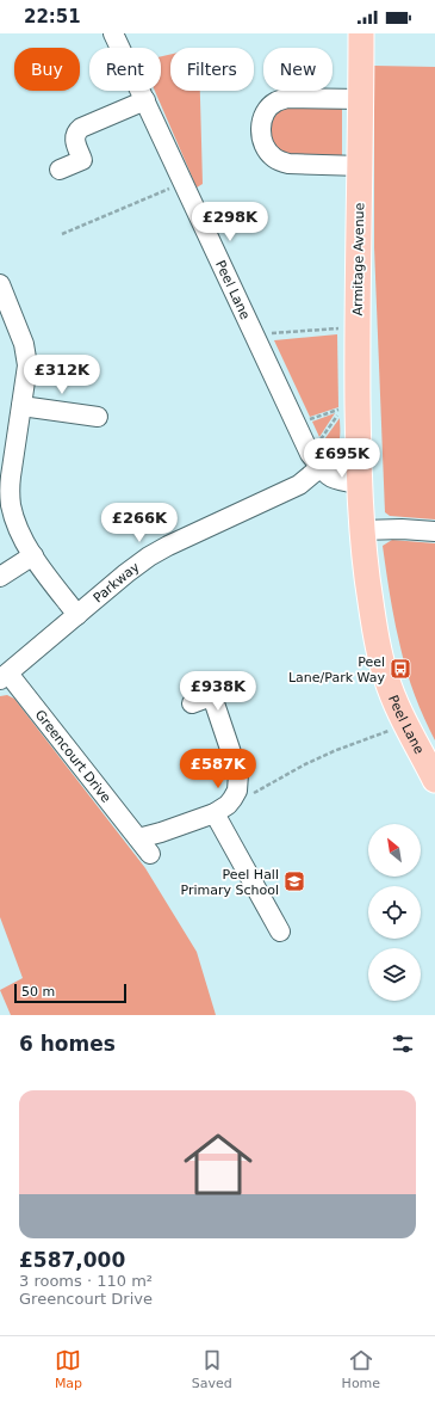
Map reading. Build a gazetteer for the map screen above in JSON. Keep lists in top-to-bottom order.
{
  "streets": {
    "main road": ["Armitage Avenue", "Peel Lane"],
    "street": ["Parkway", "Greencourt Drive"]
  },
  "crossings": [
    ["Armitage Avenue", "Peel Lane"],
    ["Peel Lane", "Parkway"],
    ["Parkway", "Greencourt Drive"]
  ],
  "places": {
    "bus stop": ["Peel Lane/Park Way"],
    "school or university": ["Peel Hall Primary School"]
  },
  "scale_bar": "50 m",
  "north": "top left",
  "page": {
    "status": "22:51",
    "chip": [
      "Buy",
      "Rent",
      "Filters",
      "New"
    ],
    "price": [
      "£298K",
      "£312K",
      "£695K",
      "£266K",
      "£938K",
      "£587K"
    ],
    "scale": "50 m",
    "heading": "6 homes",
    "list": [
      {
        "name": "£587,000",
        "note": "3 rooms · 110 m² · Greencourt Drive"
      }
    ],
    "tabs": ["Map", "Saved", "Home"]
  }
}
